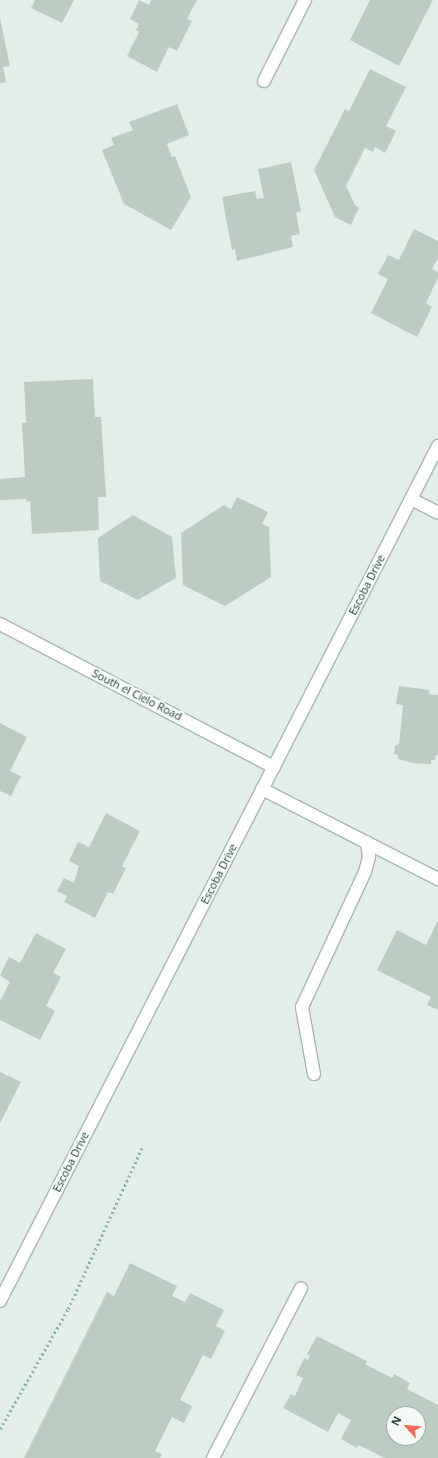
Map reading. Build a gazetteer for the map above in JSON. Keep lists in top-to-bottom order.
{
  "streets": {
    "street": ["Escoba Drive", "South el Cielo Road"]
  },
  "crossings": [
    ["Escoba Drive", "South el Cielo Road"]
  ],
  "north": "top left"
}
